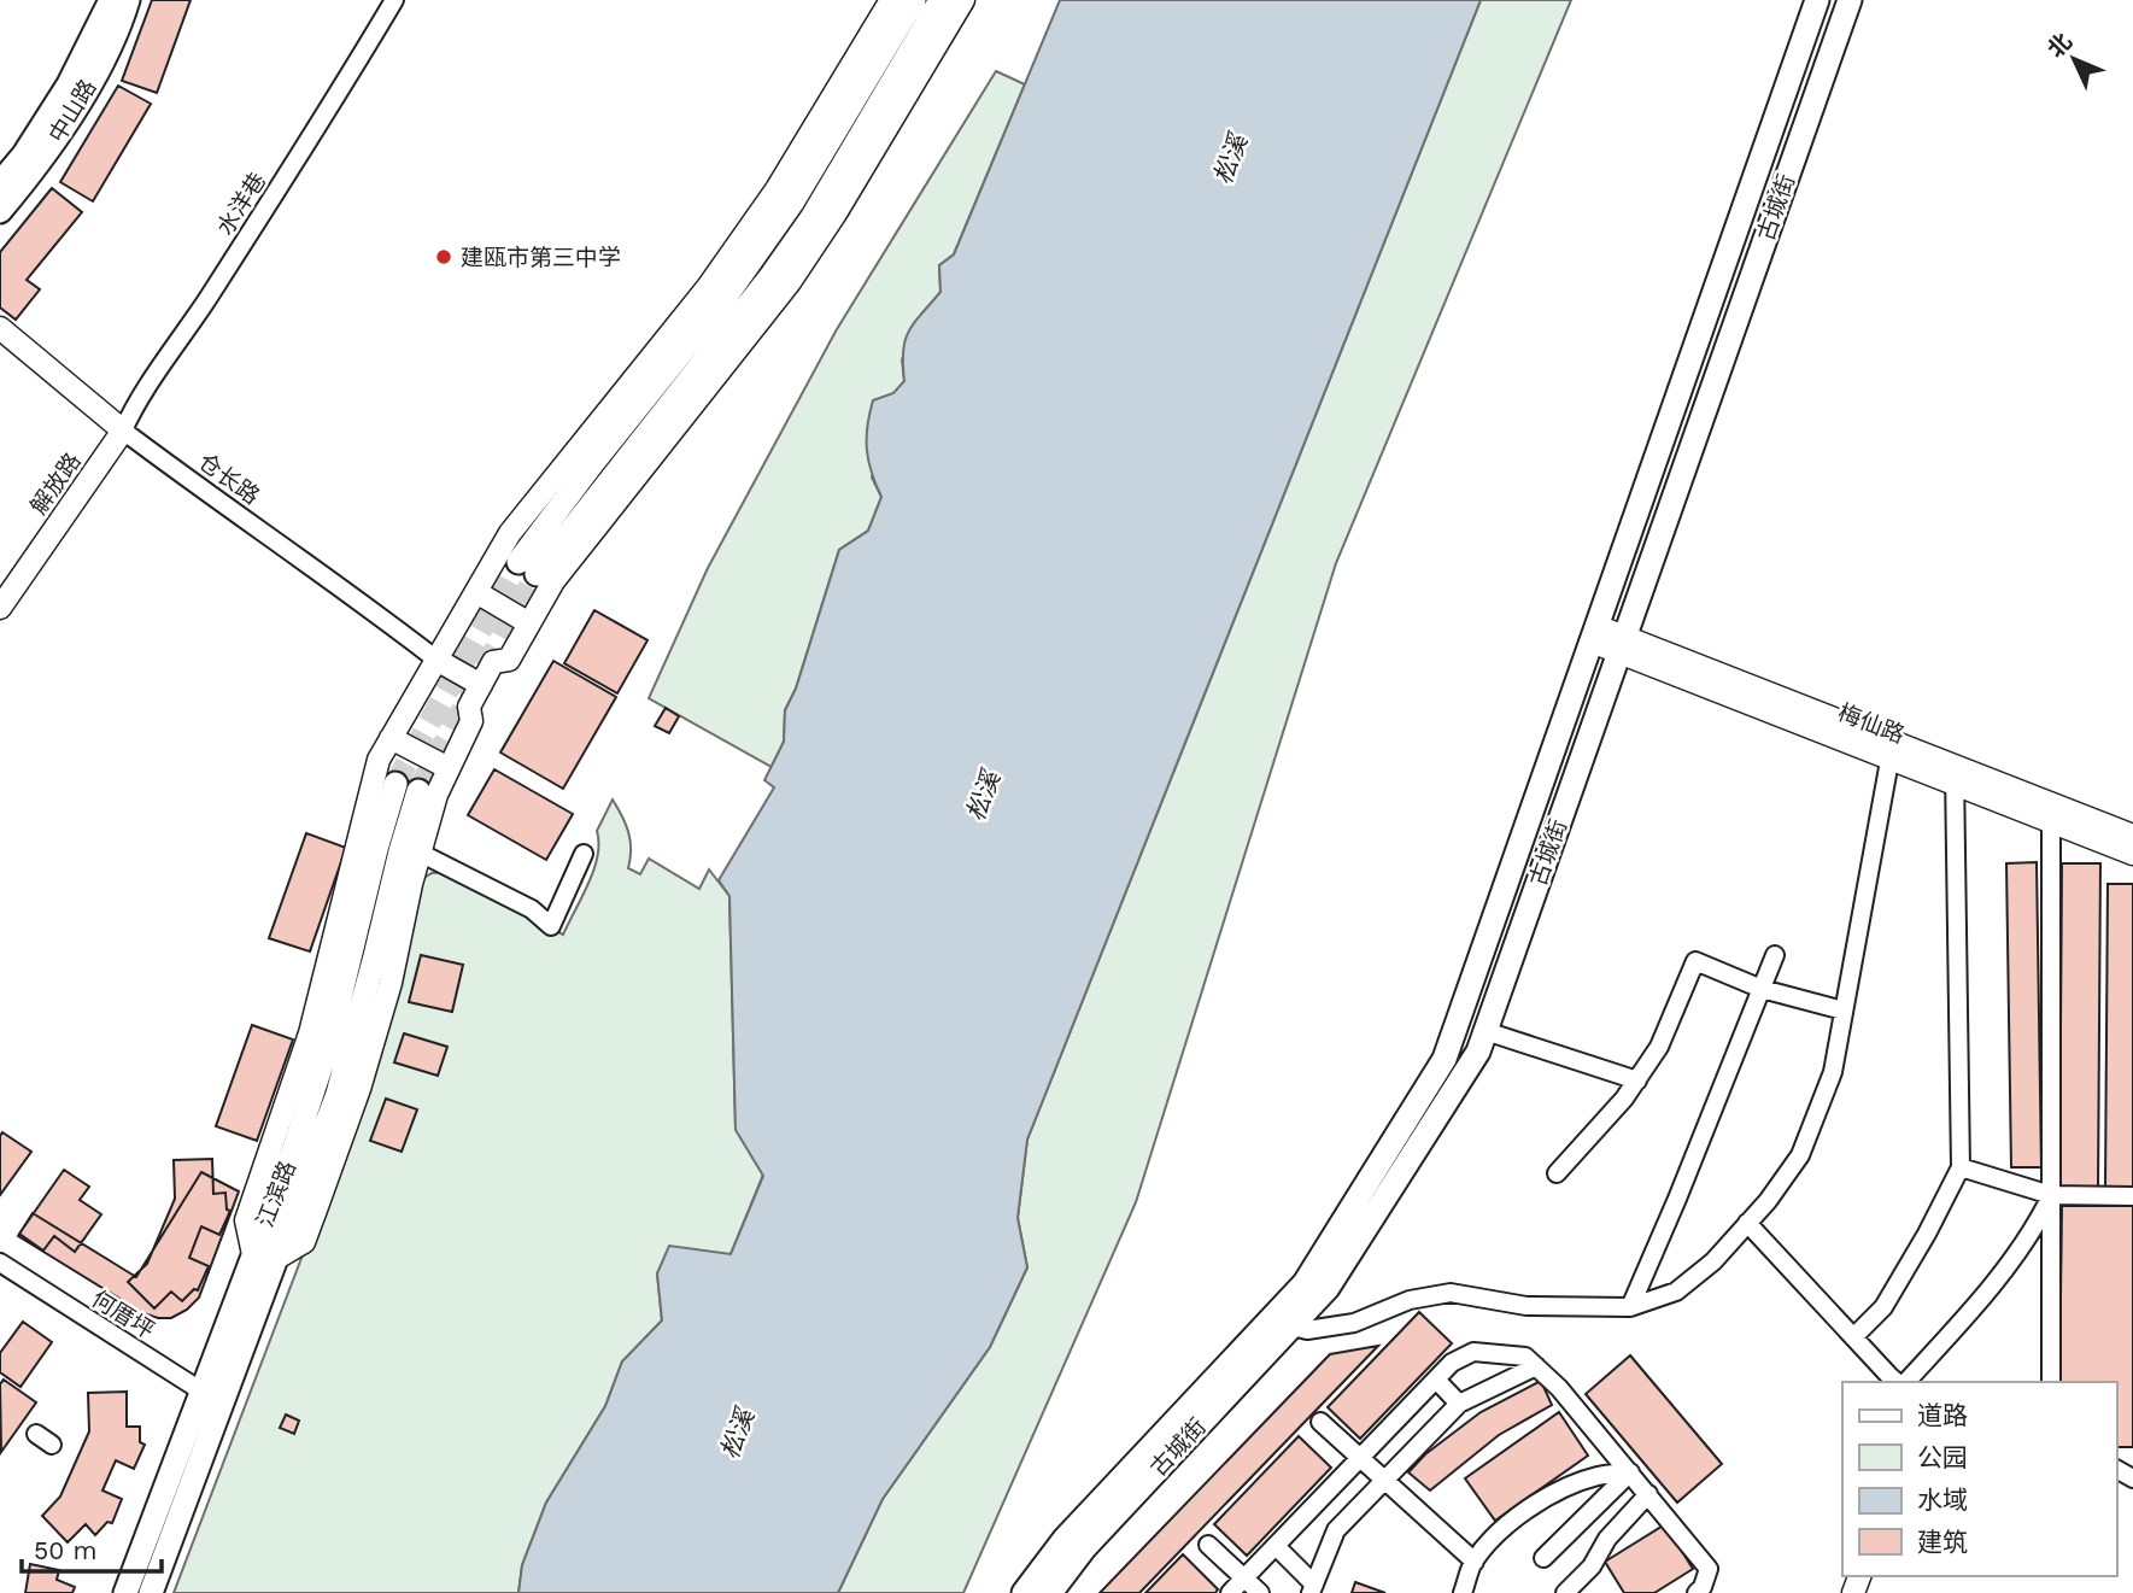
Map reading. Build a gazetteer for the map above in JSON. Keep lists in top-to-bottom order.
{
  "streets": {
    "main road": ["中山路", "古城街", "江滨路"],
    "street": [
      "水洋巷",
      "仓长路",
      "解放路",
      "梅仙路",
      "何厝坪"
    ]
  },
  "crossings": [
    ["水洋巷", "仓长路"],
    ["水洋巷", "解放路"],
    ["古城街", "梅仙路"],
    ["仓长路", "解放路"],
    ["江滨路", "何厝坪"]
  ],
  "water": ["松溪"],
  "places": ["建瓯市第三中学"],
  "legend": [
    "道路",
    "公园",
    "水域",
    "建筑"
  ],
  "scale_bar": "50 m",
  "north": "top left"
}
